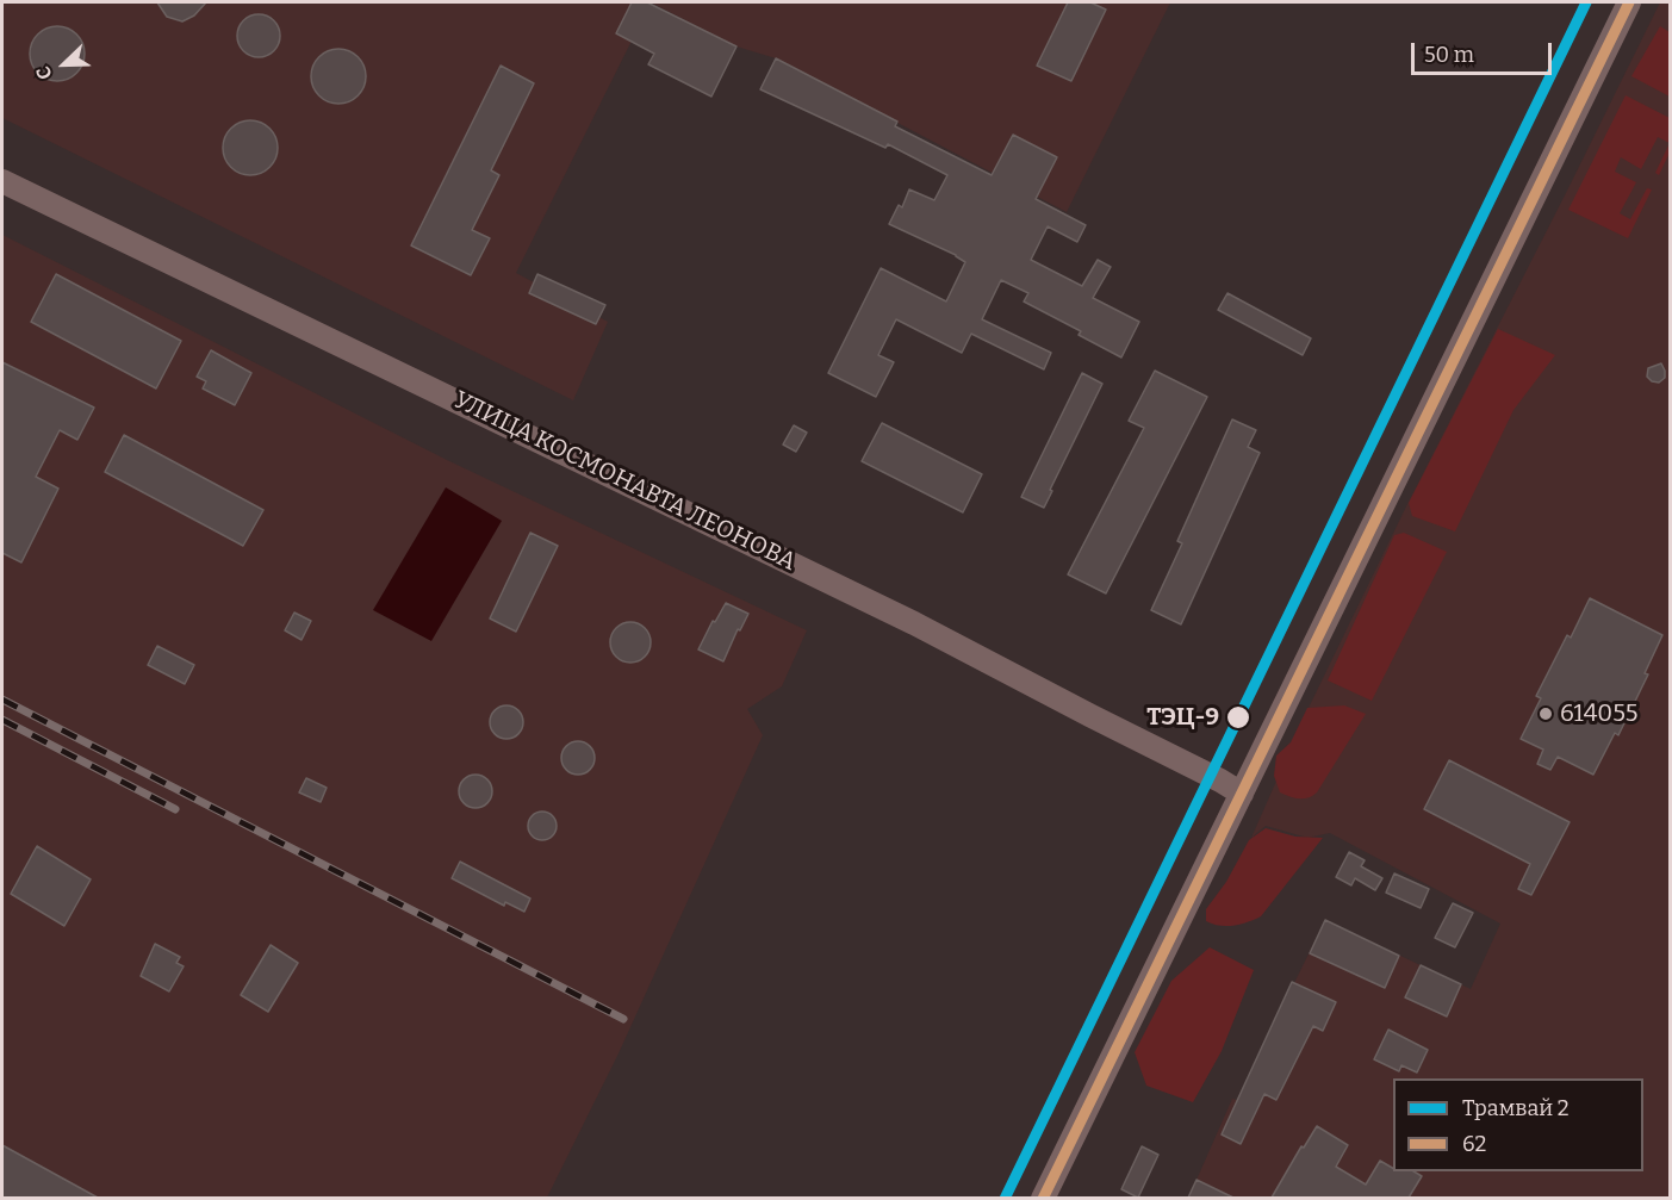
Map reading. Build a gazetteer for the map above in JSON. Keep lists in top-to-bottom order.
{
  "streets": {
    "street": ["УЛИЦА КОСМОНАВТА ЛЕОНОВА"]
  },
  "places": ["614055", "ТЭЦ-9"],
  "lines": ["tram line 2", "transit line 62"],
  "legend": ["Трамвай 2", "62"],
  "scale_bar": "50 m",
  "north": "bottom left"
}
